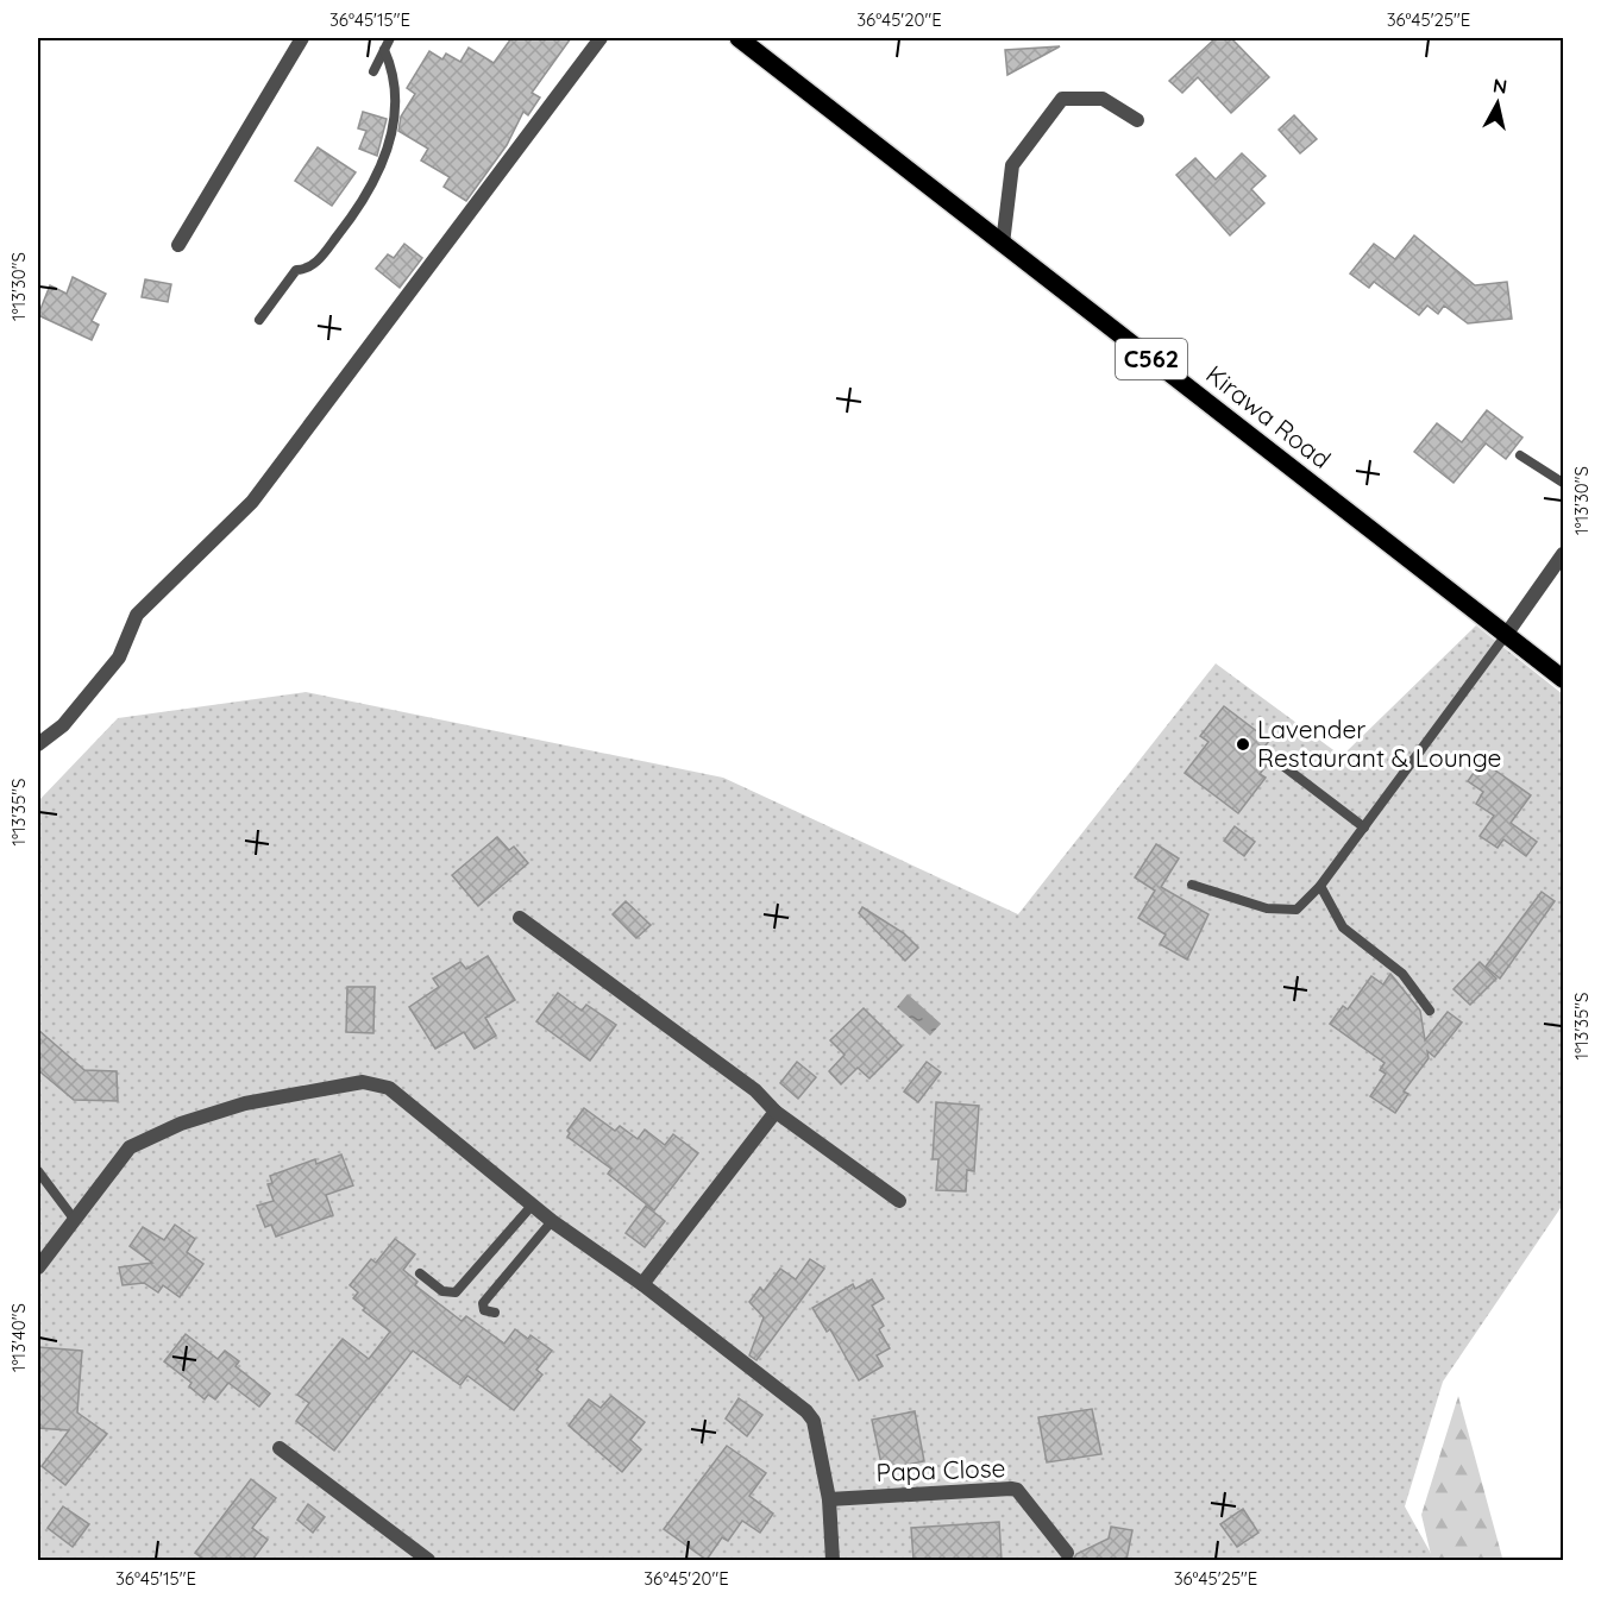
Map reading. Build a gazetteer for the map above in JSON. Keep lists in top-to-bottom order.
{
  "streets": {
    "main road": ["C562", "Kirawa Road"],
    "street": ["Papa Close"]
  },
  "places": ["Lavender Restaurant & Lounge"],
  "north": "top",
  "coordinates": [
    "36°45'15\"E",
    "36°45'20\"E",
    "36°45'25\"E",
    "1°13'30\"S",
    "1°13'35\"S",
    "1°13'40\"S"
  ]
}
